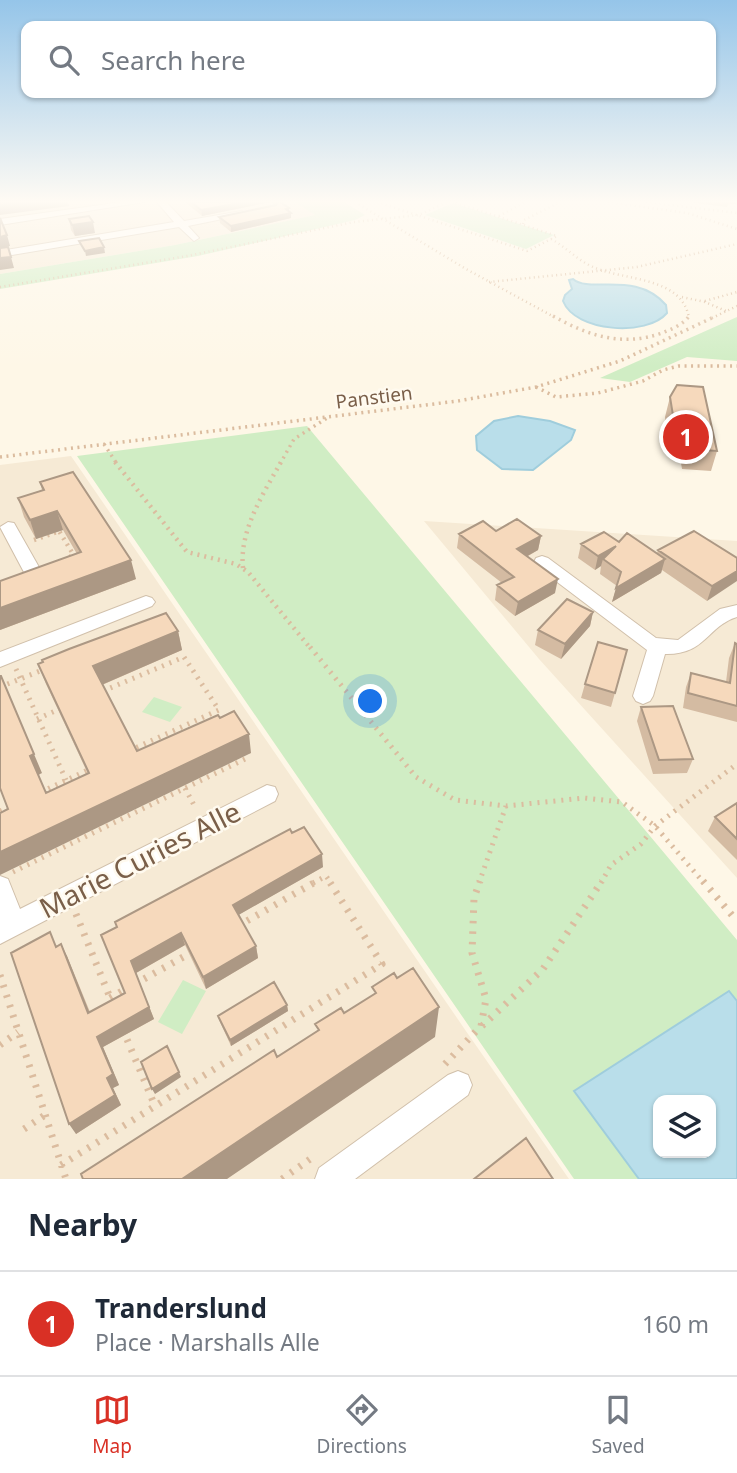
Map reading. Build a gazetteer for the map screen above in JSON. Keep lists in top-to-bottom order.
{
  "streets": {
    "street": ["Marie Curies Alle"],
    "path": ["Panstien"]
  },
  "page": {
    "search": "Search here",
    "pins": "1",
    "heading": "Nearby",
    "list": [
      {
        "mark": "1",
        "name": "Tranderslund",
        "note": "Place · Marshalls Alle",
        "value": "160 m"
      }
    ],
    "nav": ["Map", "Directions", "Saved"]
  }
}
